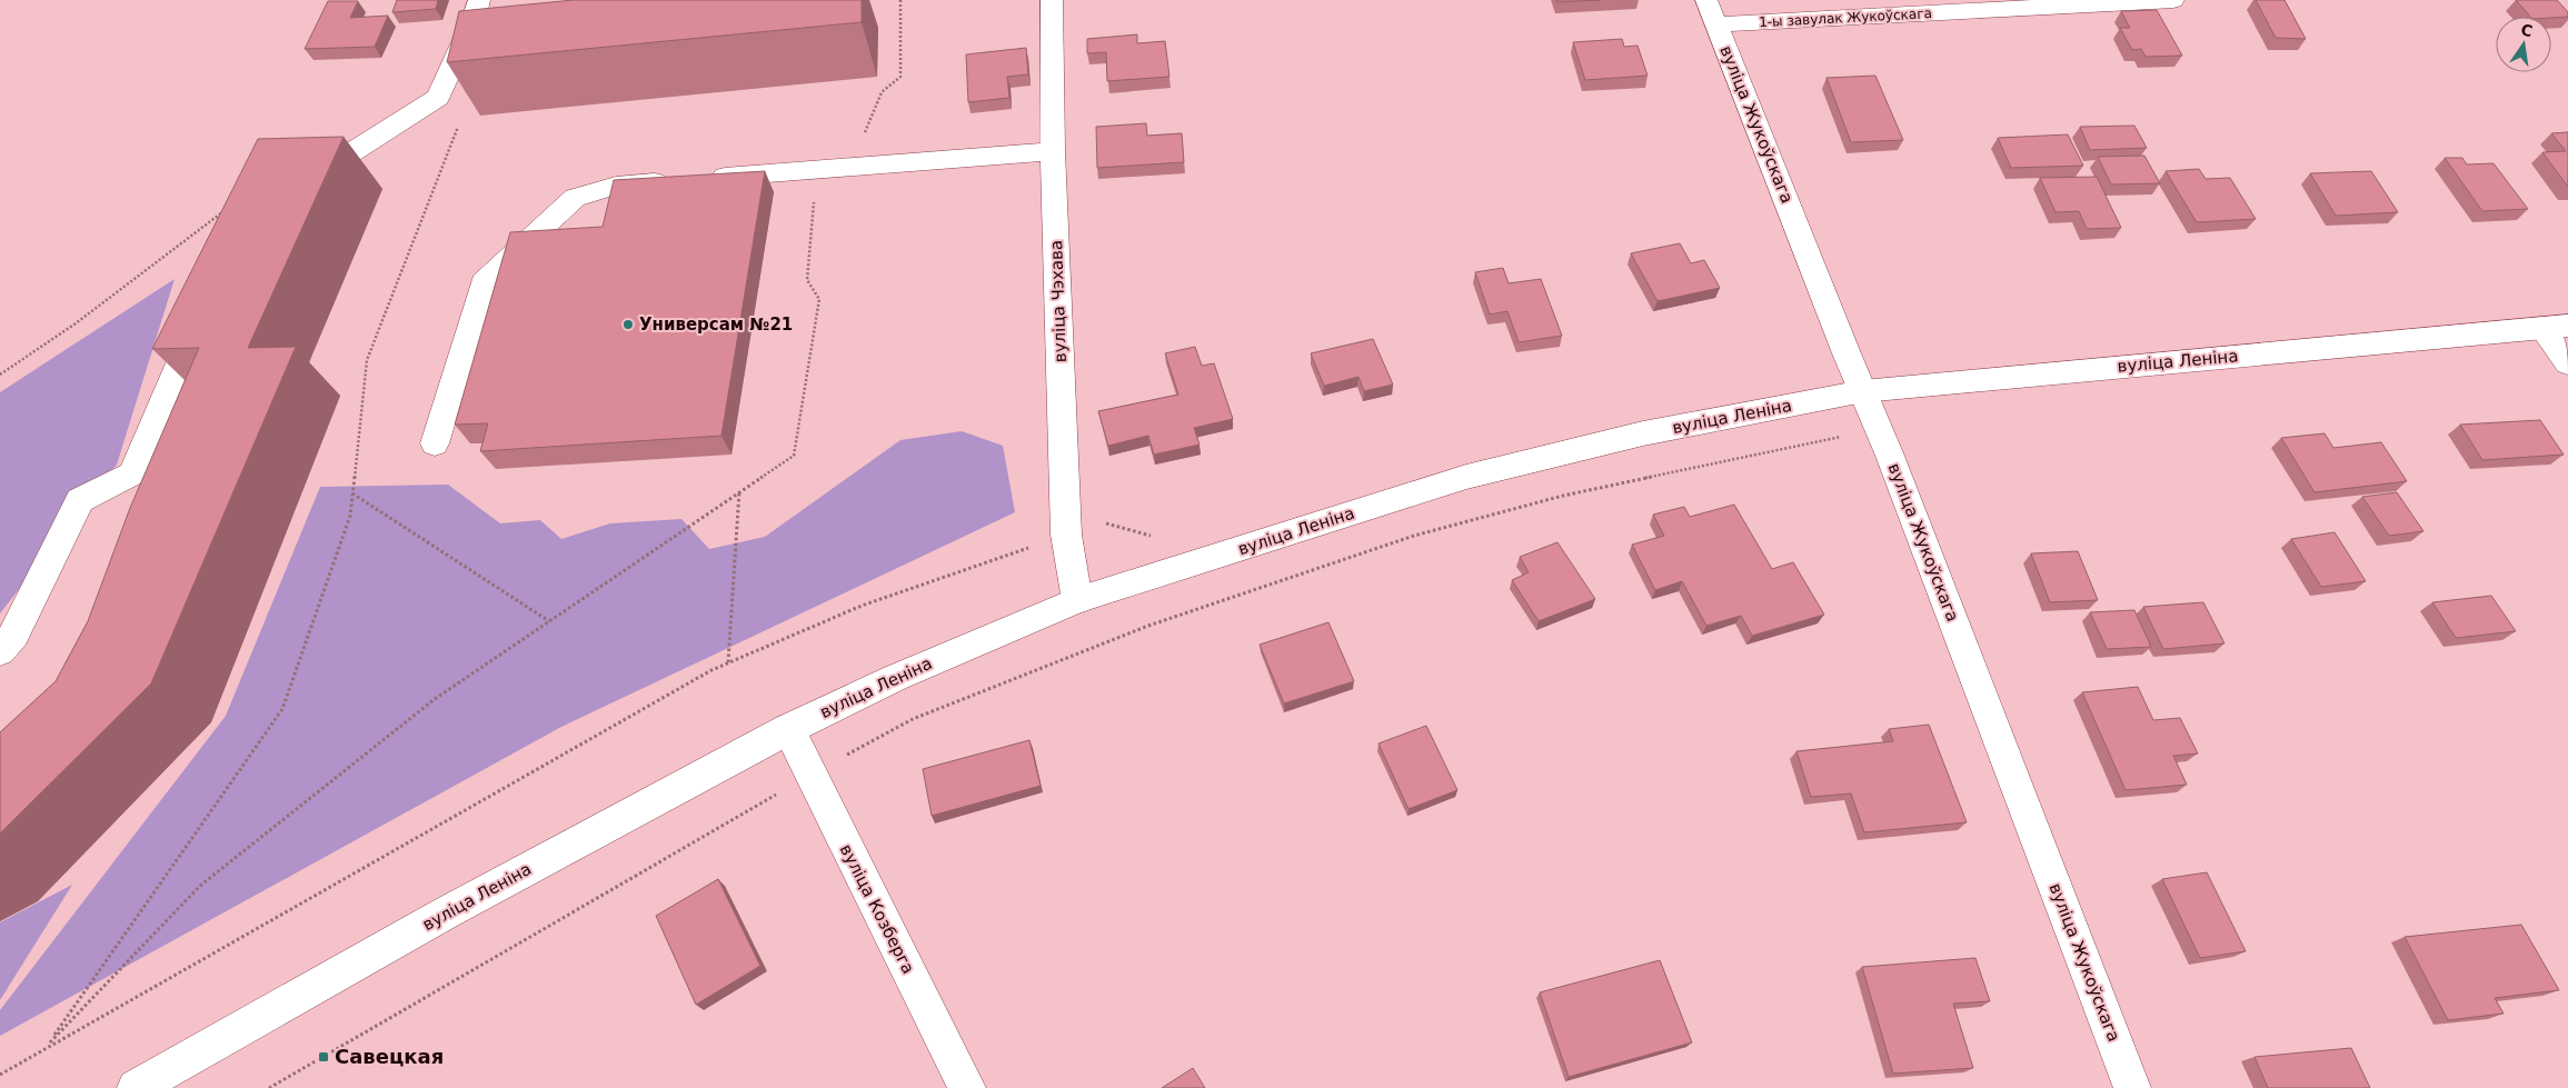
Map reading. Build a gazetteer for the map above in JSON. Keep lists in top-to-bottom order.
{
  "streets": {
    "street": [
      "1-ы завулак Жукоўскага",
      "вуліца Жукоўскага",
      "вуліца Чэхава",
      "вуліца Леніна",
      "вуліца Козберга"
    ]
  },
  "crossings": [
    ["1-ы завулак Жукоўскага", "вуліца Жукоўскага"],
    ["вуліца Жукоўскага", "вуліца Леніна"],
    ["вуліца Чэхава", "вуліца Леніна"],
    ["вуліца Леніна", "вуліца Козберга"]
  ],
  "places": {
    "other": ["Универсам №21"],
    "transit": ["Савецкая"]
  },
  "north": "top"
}
